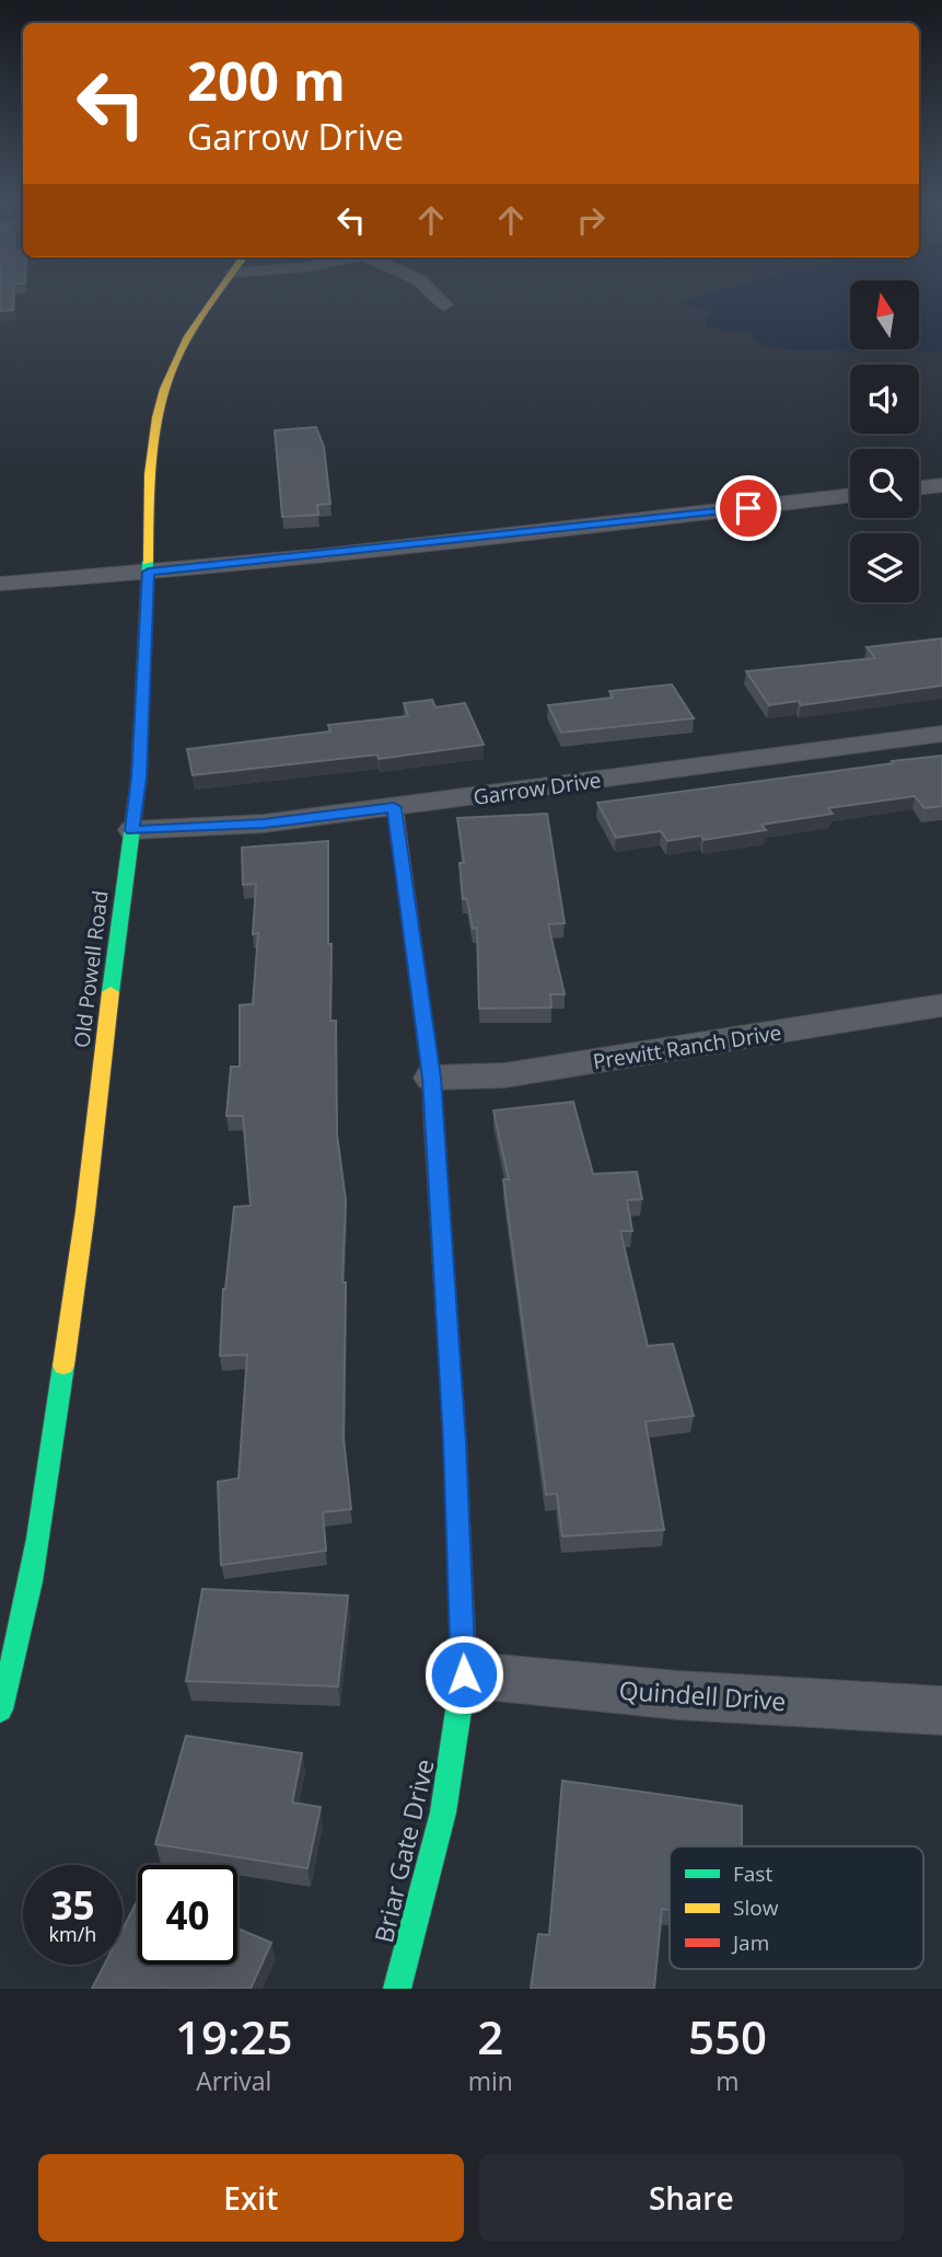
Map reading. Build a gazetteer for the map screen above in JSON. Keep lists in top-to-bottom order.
{
  "streets": {
    "street": [
      "Garrow Drive",
      "Old Powell Road",
      "Prewitt Ranch Drive",
      "Quindell Drive",
      "Briar Gate Drive"
    ]
  },
  "crossings": [
    ["Garrow Drive", "Old Powell Road"],
    ["Garrow Drive", "Briar Gate Drive"],
    ["Prewitt Ranch Drive", "Briar Gate Drive"],
    ["Quindell Drive", "Briar Gate Drive"]
  ],
  "legend": ["Fast", "Slow", "Jam"],
  "north": "top",
  "page": {
    "turn": ["200 m", "Garrow Drive"],
    "speed": "35 km/h",
    "limit": "40",
    "eta": [
      "19:25",
      "Arrival",
      "2",
      "min",
      "550",
      "m"
    ],
    "buttons": ["Exit", "Share"]
  }
}
